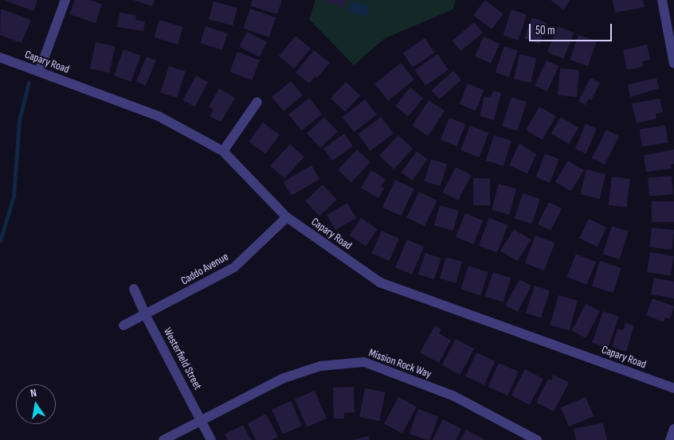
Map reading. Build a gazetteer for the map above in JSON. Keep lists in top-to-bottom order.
{
  "streets": {
    "street": [
      "Capary Road",
      "Caddo Avenue",
      "Westerfield Street",
      "Mission Rock Way"
    ]
  },
  "crossings": [
    ["Capary Road", "Caddo Avenue"],
    ["Caddo Avenue", "Westerfield Street"],
    ["Westerfield Street", "Mission Rock Way"]
  ],
  "scale_bar": "50 m",
  "north": "top"
}
